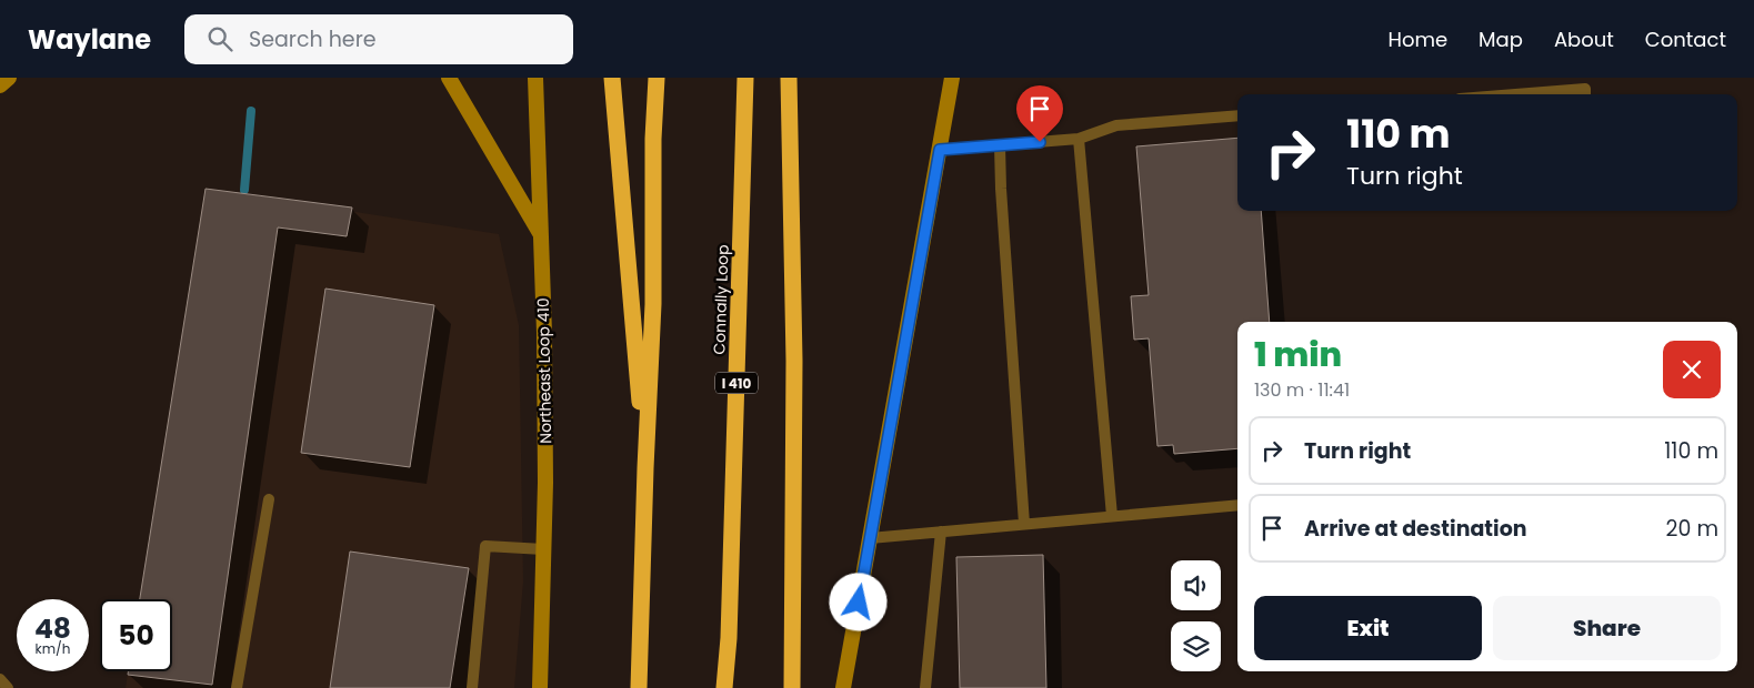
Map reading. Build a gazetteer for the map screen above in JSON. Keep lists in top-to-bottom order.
{
  "streets": {
    "highway": ["Connally Loop", "I 410"],
    "main road": ["Northeast Loop 410"]
  },
  "page": {
    "header": "Waylane",
    "search": "Search here",
    "nav": [
      "Home",
      "Map",
      "About",
      "Contact"
    ],
    "turn": ["110 m", "Turn right"],
    "heading": ["1 min", "130 m · 11:41"],
    "list": [
      {
        "name": "Turn right",
        "value": "110 m"
      },
      {
        "name": "Arrive at destination",
        "value": "20 m"
      }
    ],
    "buttons": ["Exit", "Share"],
    "speed": "48 km/h",
    "limit": "50"
  }
}
